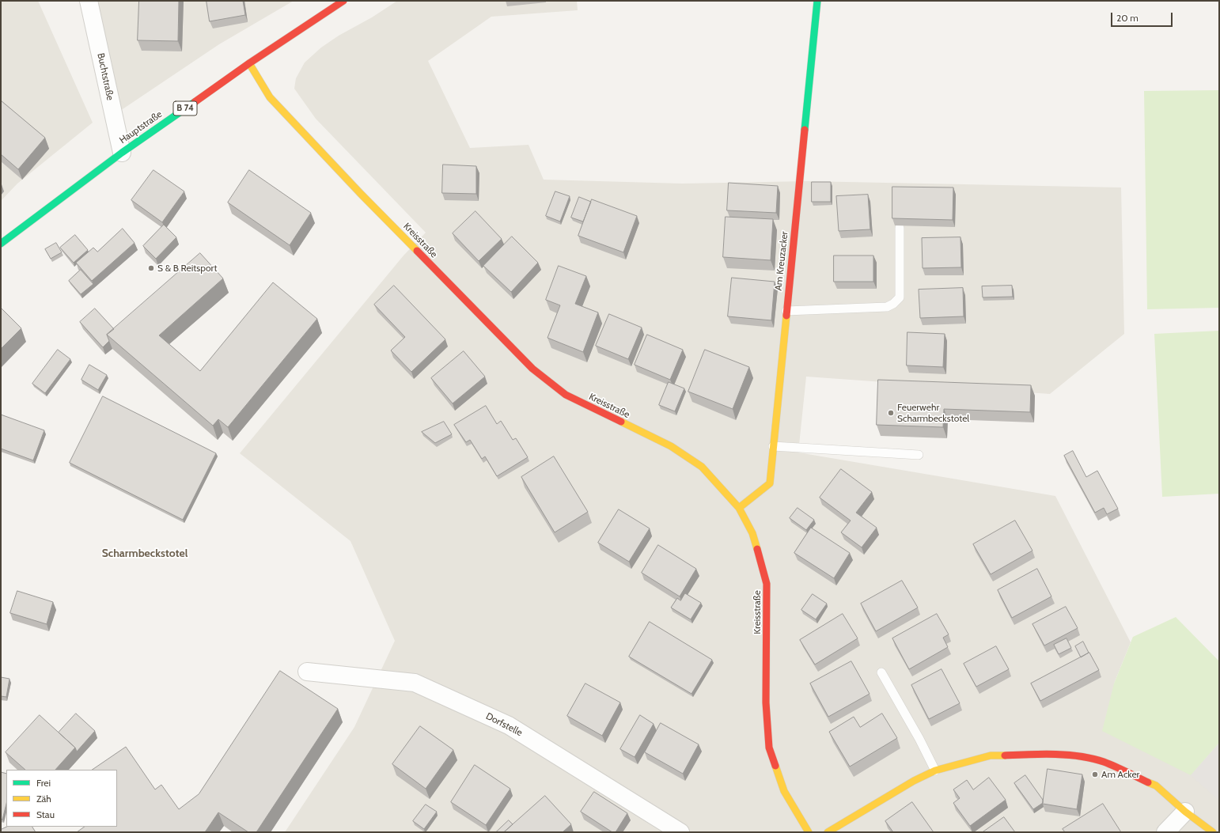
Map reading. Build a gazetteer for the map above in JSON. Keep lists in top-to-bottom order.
{
  "streets": {
    "street": [
      "Buchtstraße",
      "B 74",
      "Hauptstraße",
      "Kreisstraße",
      "Am Kreuzacker",
      "Dorfstelle"
    ]
  },
  "crossings": [
    ["Buchtstraße", "Hauptstraße"],
    ["Hauptstraße", "Kreisstraße"],
    ["Kreisstraße", "Am Kreuzacker"]
  ],
  "districts": ["Scharmbeckstotel"],
  "places": ["S & B Reitsport", "Feuerwehr Scharmbeckstotel", "Am Acker"],
  "legend": ["Frei", "Zäh", "Stau"],
  "scale_bar": "20 m"
}
